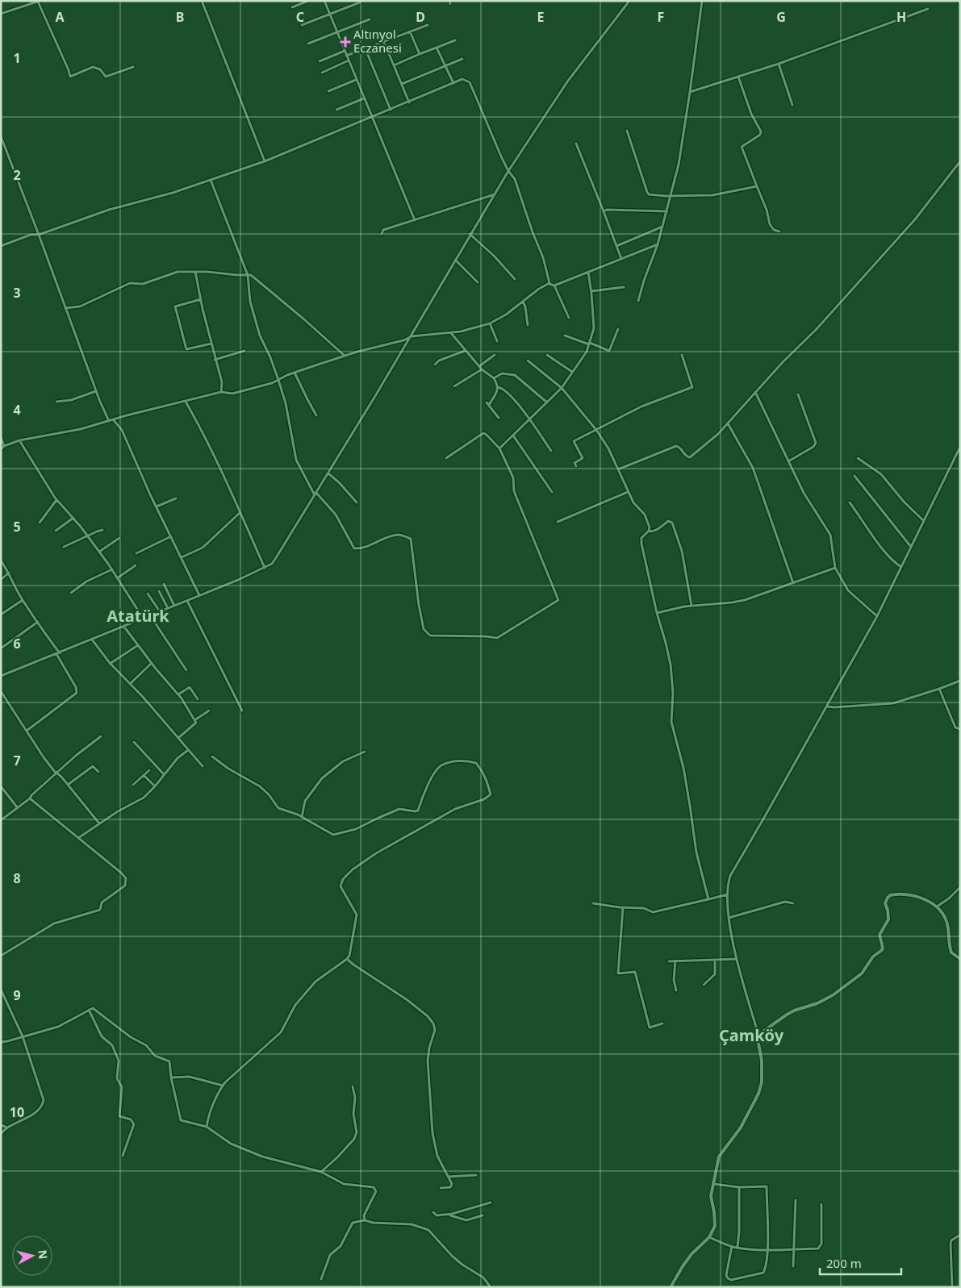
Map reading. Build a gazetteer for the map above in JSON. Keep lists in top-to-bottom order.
{
  "districts": ["Atatürk", "Çamköy"],
  "places": {
    "health": ["Altınyol Eczanesi"]
  },
  "scale_bar": "200 m",
  "north": "right",
  "grid": {
    "columns": [
      "A",
      "B",
      "C",
      "D",
      "E",
      "F",
      "G",
      "H"
    ],
    "rows": [
      "1",
      "2",
      "3",
      "4",
      "5",
      "6",
      "7",
      "8",
      "9",
      "10"
    ]
  }
}
